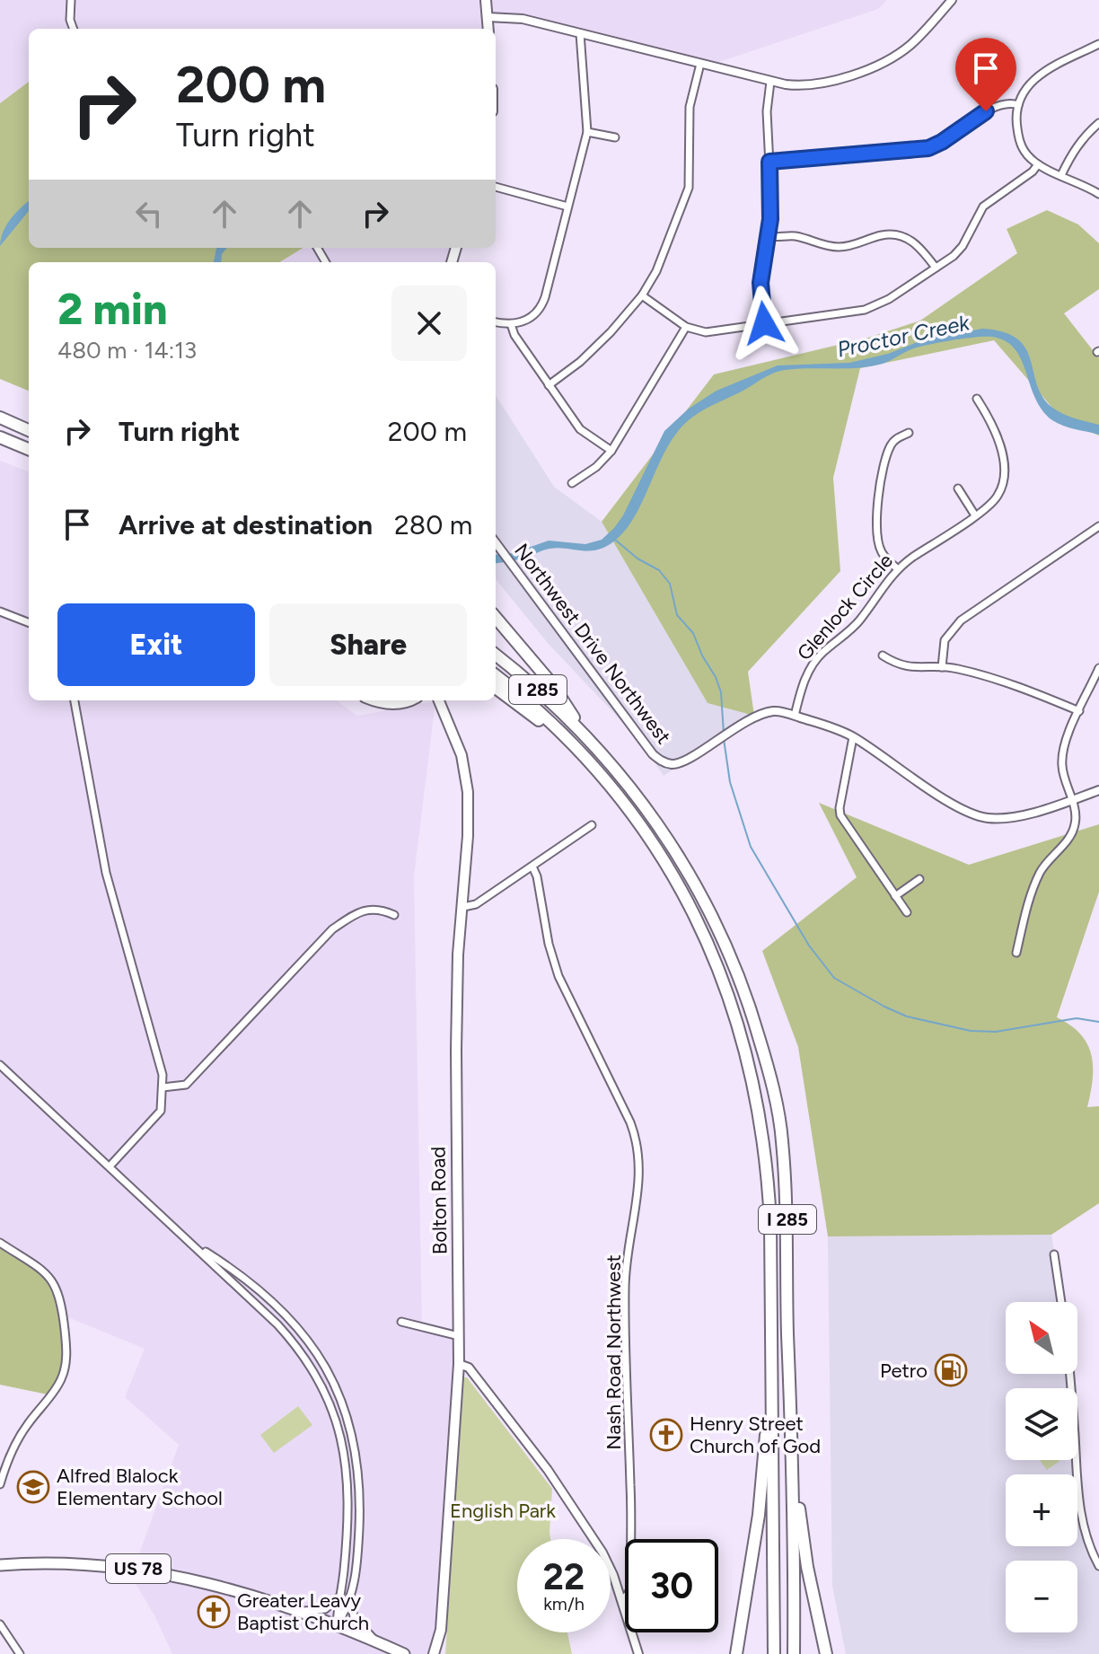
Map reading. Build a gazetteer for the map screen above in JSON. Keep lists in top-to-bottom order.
{
  "streets": {
    "highway": ["I 285"],
    "main road": ["Bolton Road", "US 78"],
    "street": ["Glenlock Circle", "Northwest Drive Northwest", "Nash Road Northwest"]
  },
  "crossings": [
    ["Glenlock Circle", "Northwest Drive Northwest"]
  ],
  "water": ["Proctor Creek"],
  "parks": ["English Park"],
  "places": {
    "fuel station": ["Petro"],
    "church": ["Henry Street Church of God", "Greater Leavy Baptist Church"],
    "school or university": ["Alfred Blalock Elementary School"]
  },
  "north": "top left",
  "page": {
    "turn": ["200 m", "Turn right"],
    "heading": ["2 min", "480 m · 14:13"],
    "list": [
      {
        "name": "Turn right",
        "value": "200 m"
      },
      {
        "name": "Arrive at destination",
        "value": "280 m"
      }
    ],
    "buttons": ["Exit", "Share"],
    "map_buttons": ["+", "−"],
    "speed": "22 km/h",
    "limit": "30"
  }
}
